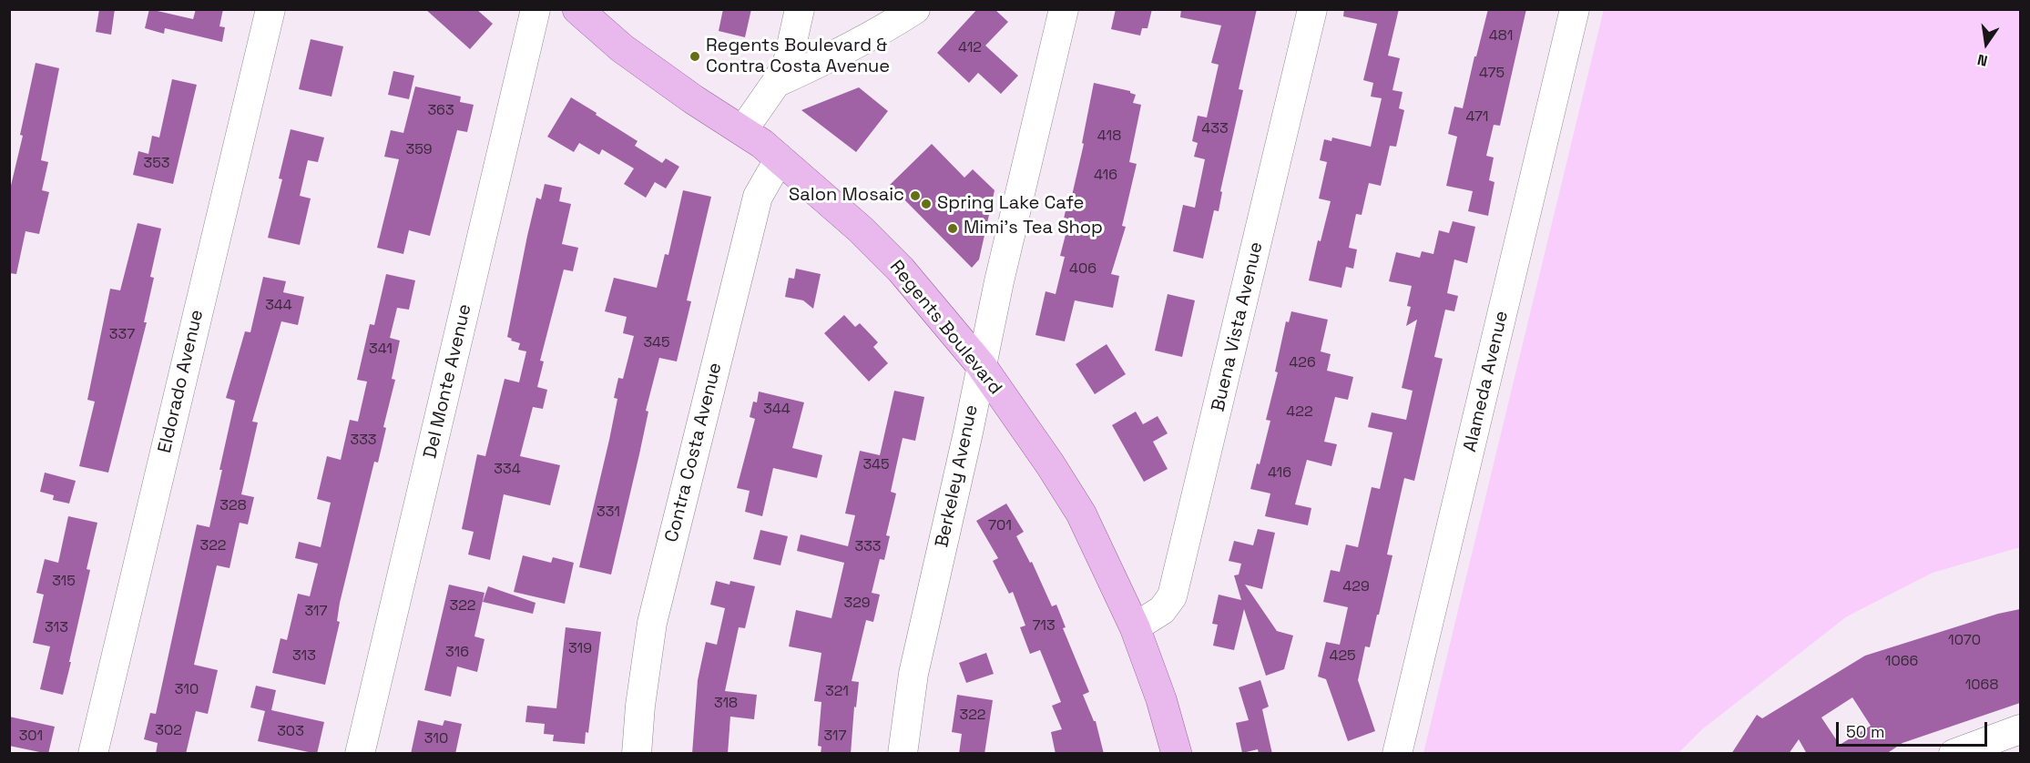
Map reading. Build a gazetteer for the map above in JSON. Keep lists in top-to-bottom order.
{
  "streets": {
    "main road": ["Regents Boulevard"],
    "street": [
      "Buena Vista Avenue",
      "Eldorado Avenue",
      "Del Monte Avenue",
      "Alameda Avenue",
      "Contra Costa Avenue",
      "Berkeley Avenue"
    ]
  },
  "crossings": [
    ["Buena Vista Avenue", "Regents Boulevard"],
    ["Regents Boulevard", "Contra Costa Avenue"],
    ["Regents Boulevard", "Berkeley Avenue"]
  ],
  "places": [
    "Regents Boulevard & Contra Costa Avenue",
    "Salon Mosaic",
    "Spring Lake Cafe",
    "Mimi's Tea Shop"
  ],
  "house_numbers": [
    "481",
    "412",
    "475",
    "363",
    "471",
    "433",
    "418",
    "359",
    "353",
    "416",
    "406",
    "344",
    "337",
    "345",
    "341",
    "426",
    "344",
    "422",
    "333",
    "345",
    "334",
    "416",
    "328",
    "331",
    "701",
    "322",
    "333",
    "315",
    "429",
    "329",
    "322",
    "317",
    "713",
    "313",
    "1070",
    "319",
    "316",
    "313",
    "425",
    "1066",
    "1068",
    "310",
    "321",
    "318",
    "322",
    "302",
    "303",
    "301",
    "317",
    "310"
  ],
  "scale_bar": "50 m",
  "north": "bottom"
}
